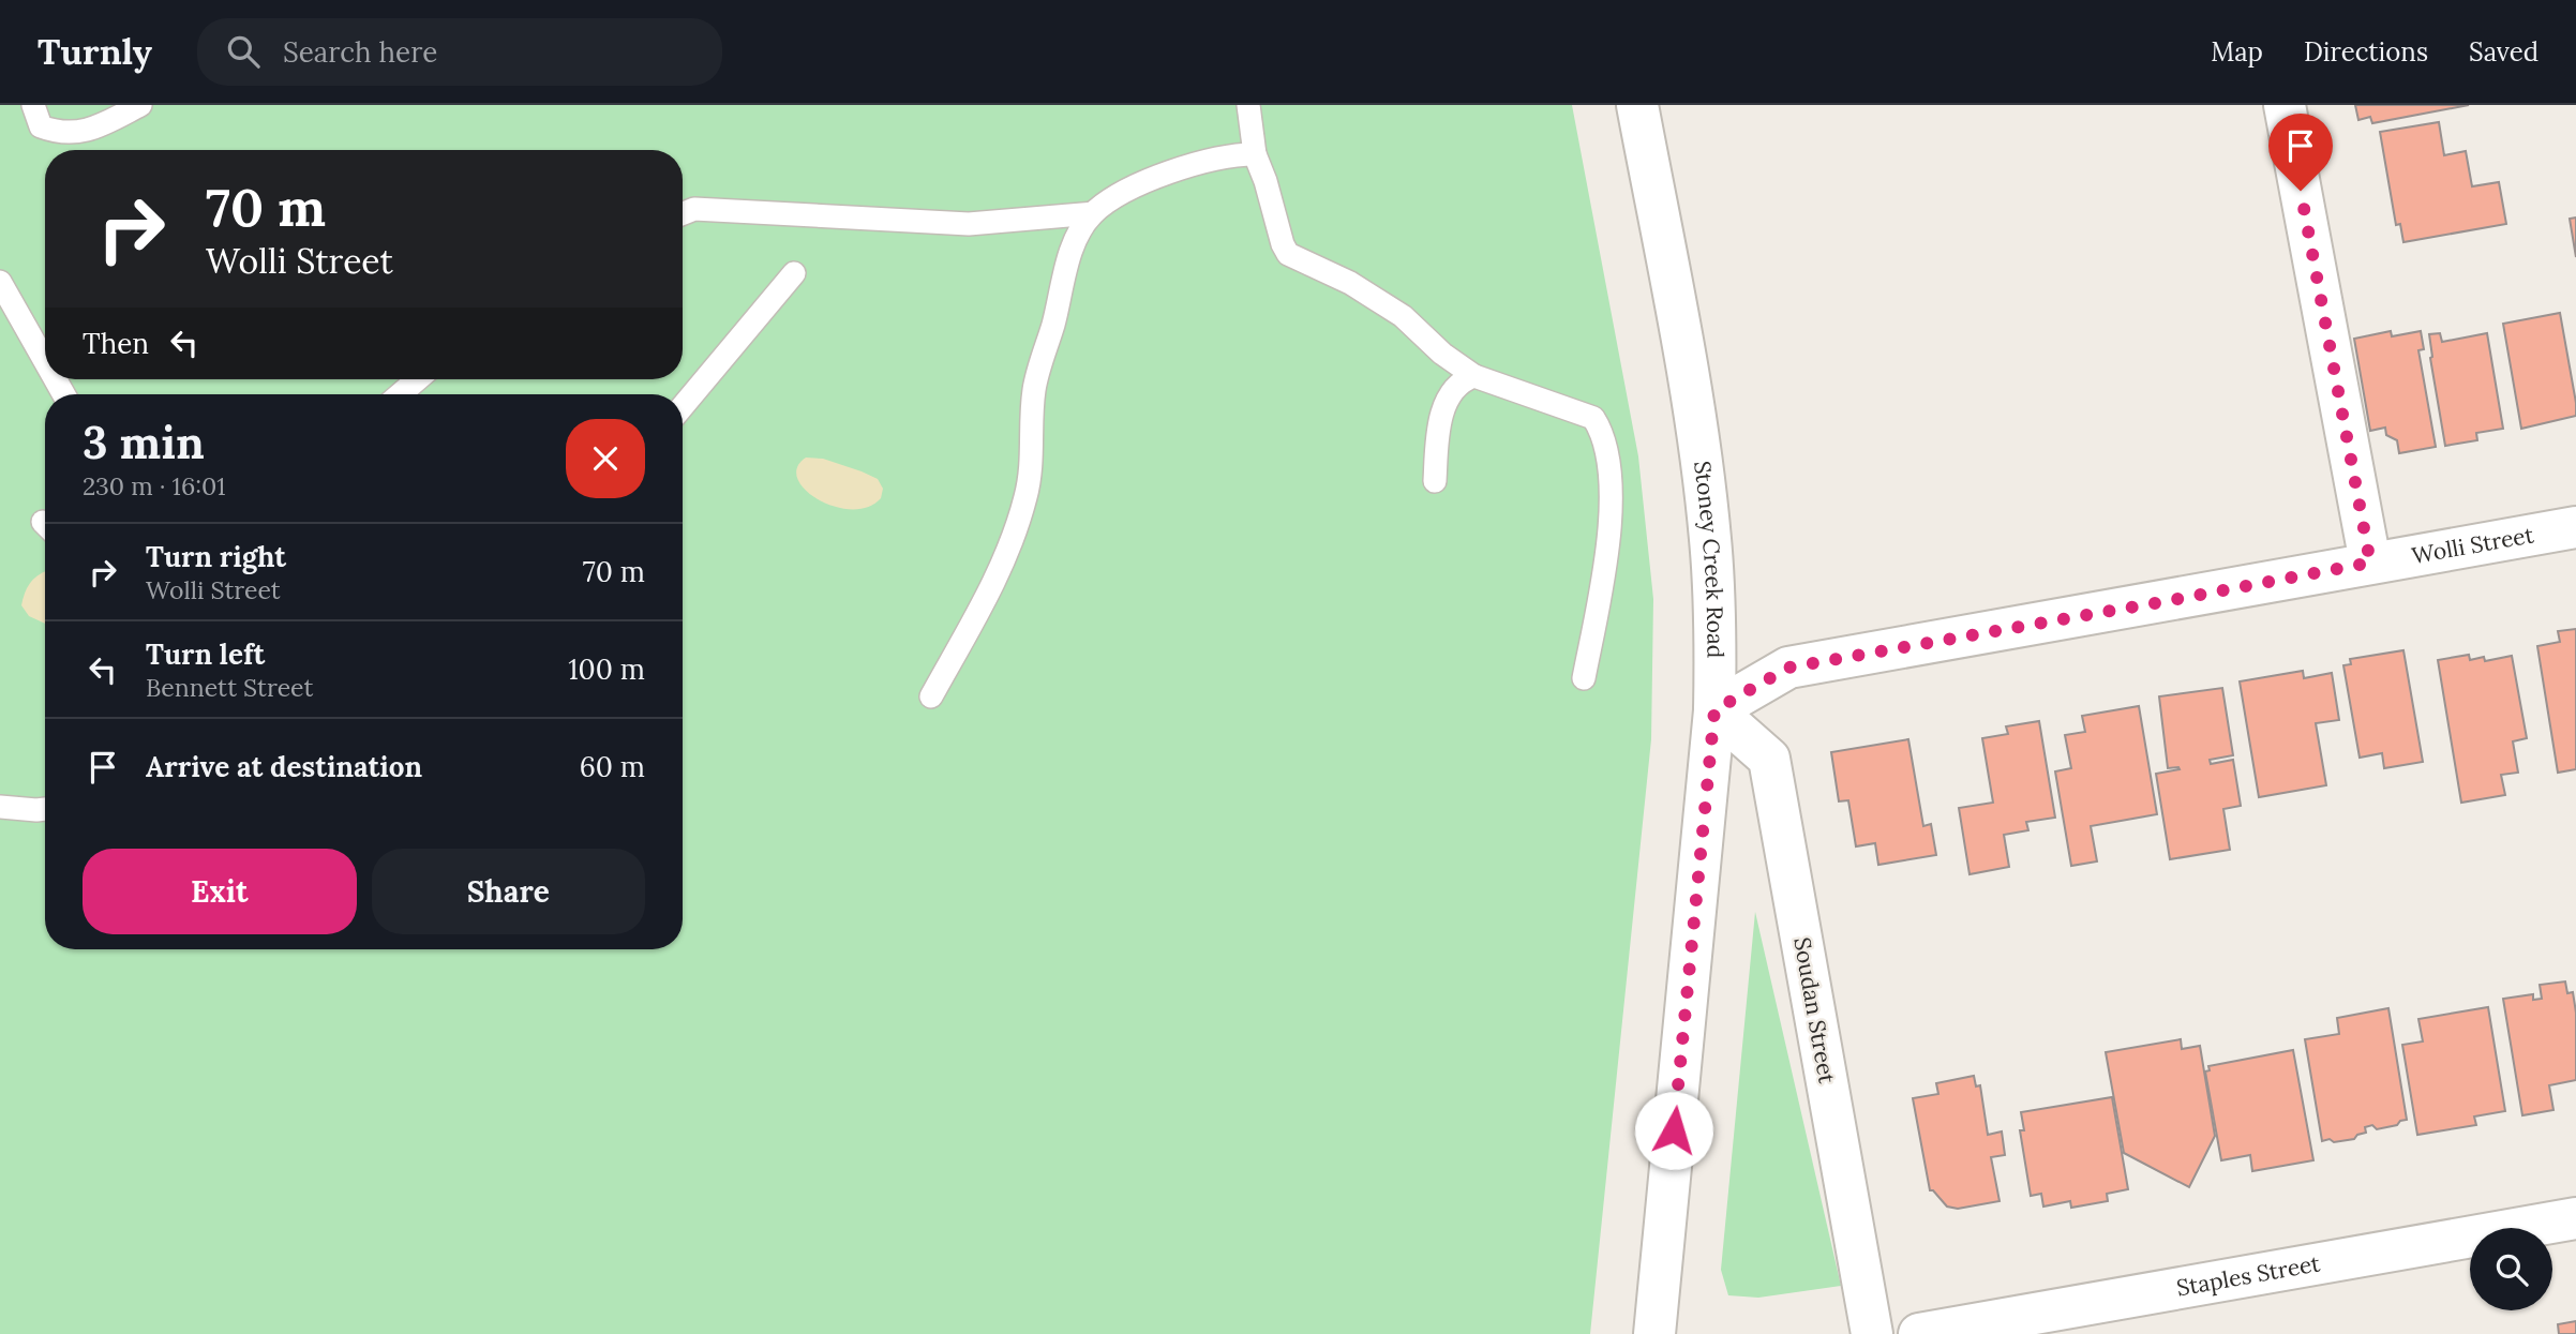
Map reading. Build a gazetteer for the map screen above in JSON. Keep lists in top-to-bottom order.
{
  "streets": {
    "street": [
      "Wolli Street",
      "Stoney Creek Road",
      "Soudan Street",
      "Staples Street"
    ]
  },
  "crossings": [
    ["Wolli Street", "Stoney Creek Road"],
    ["Wolli Street", "Soudan Street"],
    ["Stoney Creek Road", "Soudan Street"]
  ],
  "page": {
    "header": "Turnly",
    "search": "Search here",
    "nav": ["Map", "Directions", "Saved"],
    "turn": ["70 m", "Wolli Street"],
    "then": "Then",
    "heading": ["3 min", "230 m · 16:01"],
    "list": [
      {
        "name": "Turn right",
        "note": "Wolli Street",
        "value": "70 m"
      },
      {
        "name": "Turn left",
        "note": "Bennett Street",
        "value": "100 m"
      },
      {
        "name": "Arrive at destination",
        "value": "60 m"
      }
    ],
    "buttons": ["Exit", "Share"]
  }
}
